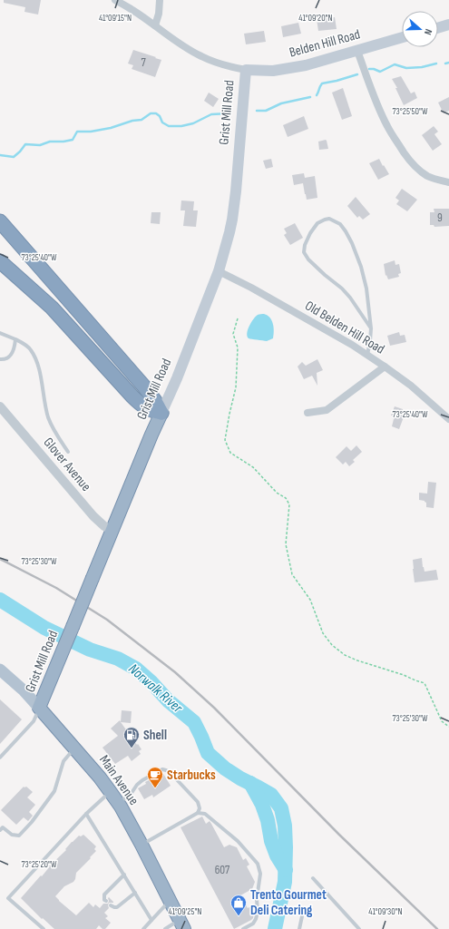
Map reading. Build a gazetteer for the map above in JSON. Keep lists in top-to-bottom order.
{
  "streets": {
    "highway": ["Grist Mill Road", "Main Avenue"],
    "main road": ["Belden Hill Road"],
    "street": ["Old Belden Hill Road", "Glover Avenue"]
  },
  "crossings": [
    ["Belden Hill Road", "Grist Mill Road"],
    ["Grist Mill Road", "Old Belden Hill Road"],
    ["Grist Mill Road", "Glover Avenue"],
    ["Grist Mill Road", "Main Avenue"]
  ],
  "water": ["Norwalk River"],
  "places": {
    "fuel station": ["Shell"],
    "cafe": ["Starbucks"],
    "shop": ["Trento Gourmet Deli Catering"]
  },
  "house_numbers": ["7", "9", "607"],
  "north": "right",
  "coordinates": [
    "41°09'15\"N",
    "41°09'20\"N",
    "73°25'50\"W",
    "73°25'40\"W",
    "73°25'30\"W",
    "73°25'20\"W",
    "41°09'25\"N",
    "41°09'30\"N"
  ]
}
